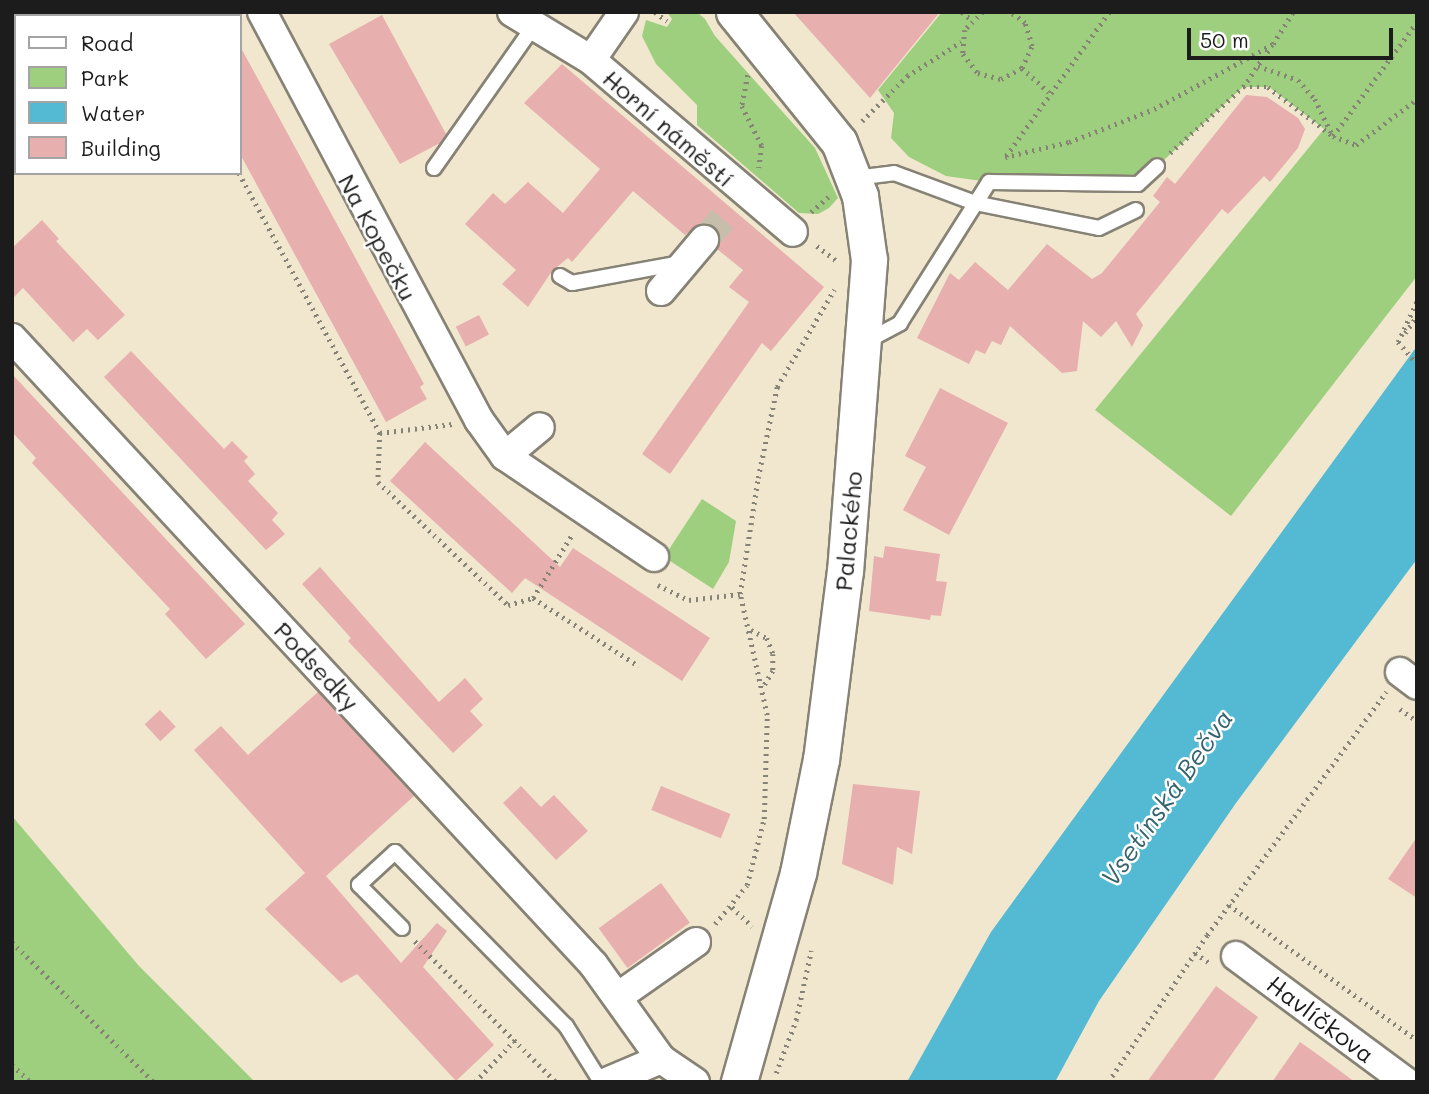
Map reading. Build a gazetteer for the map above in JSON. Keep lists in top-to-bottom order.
{
  "streets": {
    "street": [
      "Horní náměstí",
      "Na Kopečku",
      "Palackého",
      "Podsedky",
      "Havlíčkova"
    ]
  },
  "water": ["Vsetínská Bečva"],
  "legend": [
    "Road",
    "Park",
    "Water",
    "Building"
  ],
  "scale_bar": "50 m"
}
